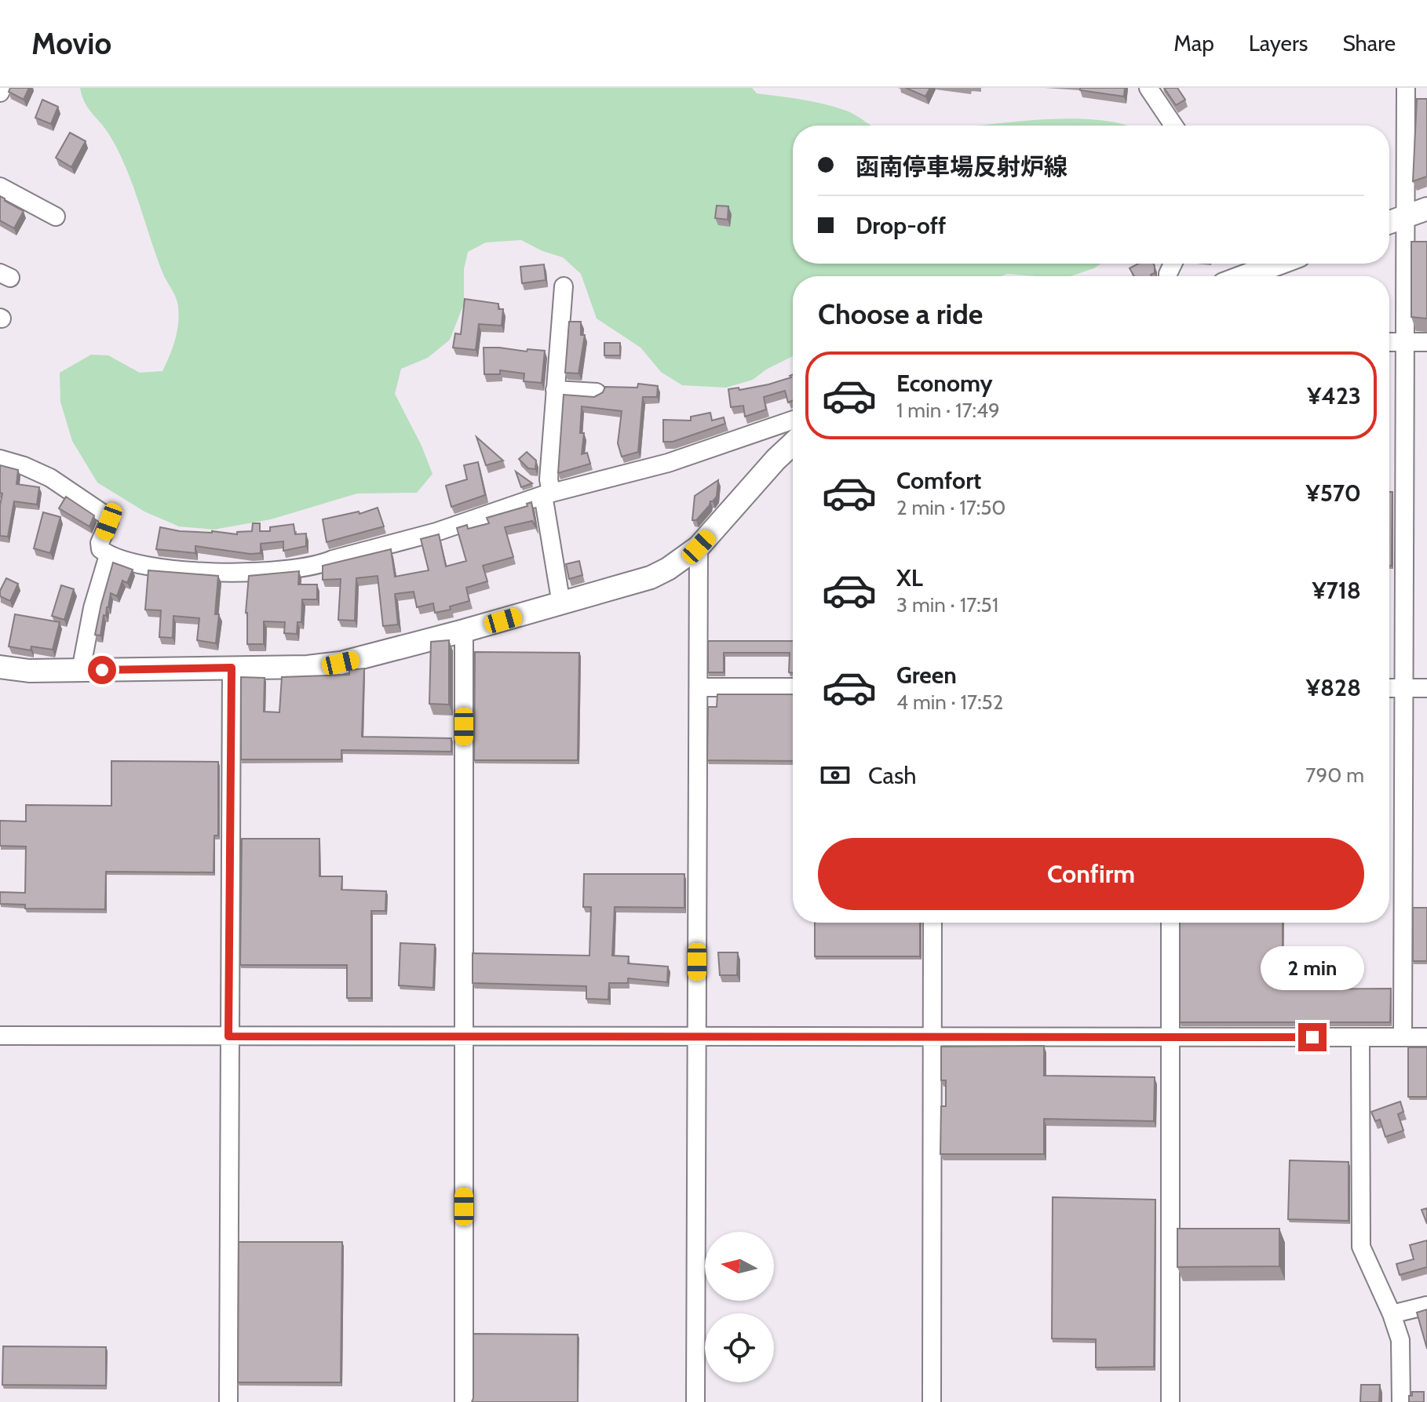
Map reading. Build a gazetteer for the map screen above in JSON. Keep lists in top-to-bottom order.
{
  "north": "left",
  "page": {
    "header": "Movio",
    "nav": ["Map", "Layers", "Share"],
    "banner": ["函南停車場反射炉線", "Drop-off"],
    "heading": "Choose a ride",
    "list": [
      {
        "name": "Economy",
        "note": "1 min · 17:49",
        "value": "¥423"
      },
      {
        "name": "Comfort",
        "note": "2 min · 17:50",
        "value": "¥570"
      },
      {
        "name": "XL",
        "note": "3 min · 17:51",
        "value": "¥718"
      },
      {
        "name": "Green",
        "note": "4 min · 17:52",
        "value": "¥828"
      }
    ],
    "pay": ["Cash", "790 m"],
    "buttons": "Confirm",
    "bubble": "2 min"
  }
}
